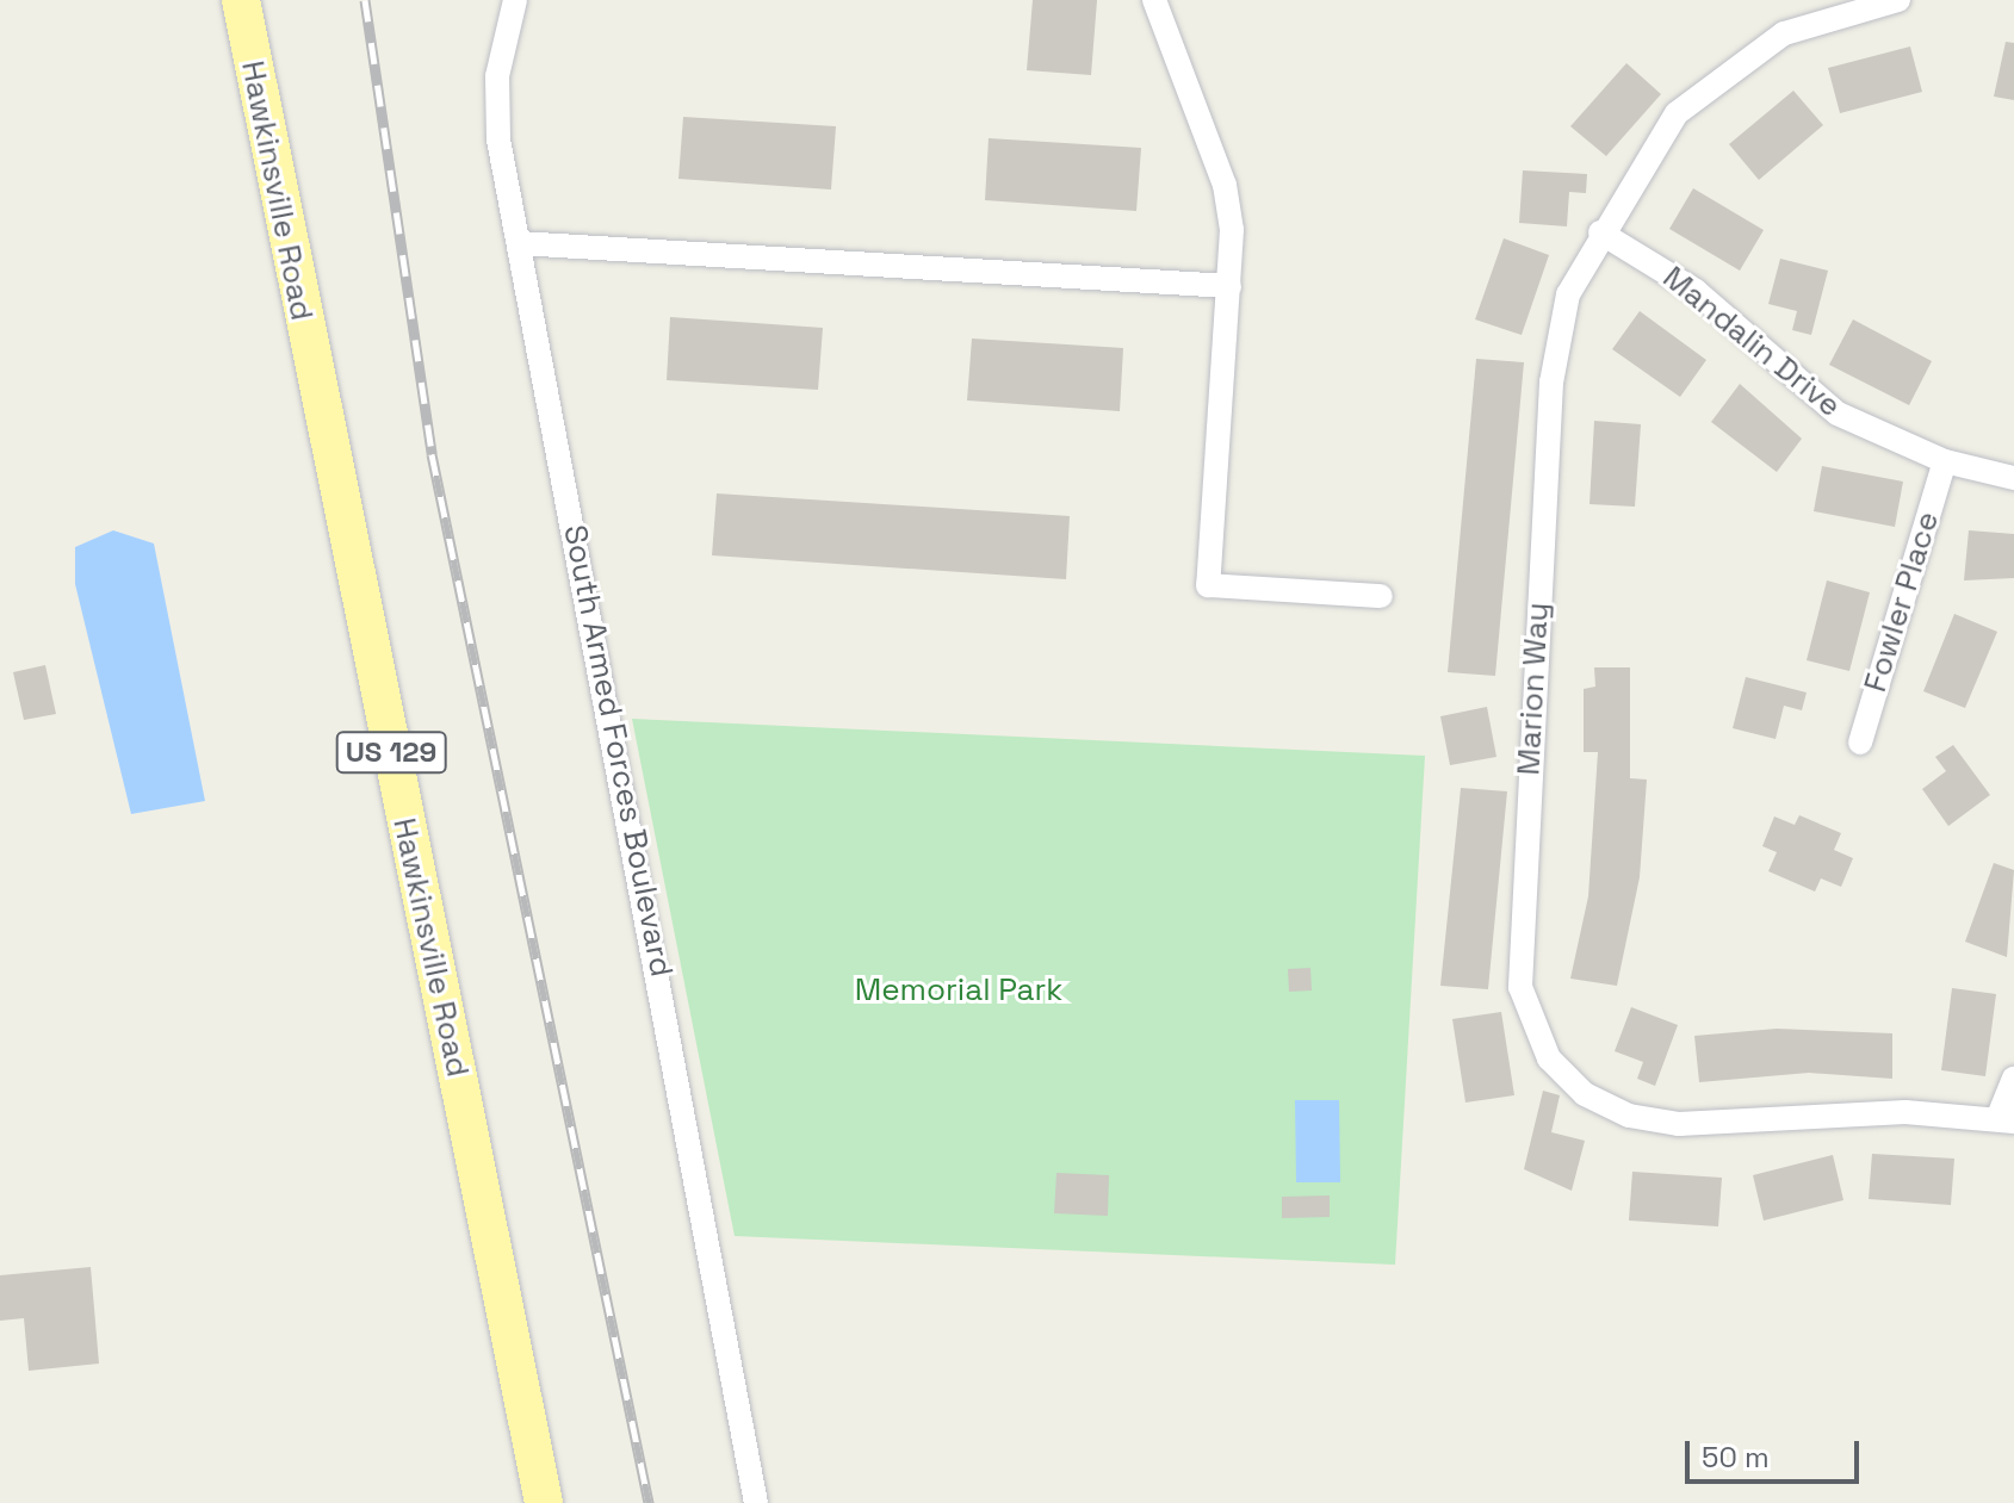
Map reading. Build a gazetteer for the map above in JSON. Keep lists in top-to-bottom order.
{
  "streets": {
    "main road": ["Hawkinsville Road", "US 129"],
    "street": [
      "Mandalin Drive",
      "Fowler Place",
      "Marion Way",
      "South Armed Forces Boulevard"
    ]
  },
  "crossings": [
    ["Mandalin Drive", "Fowler Place"],
    ["Mandalin Drive", "Marion Way"]
  ],
  "parks": ["Memorial Park"],
  "scale_bar": "50 m"
}
